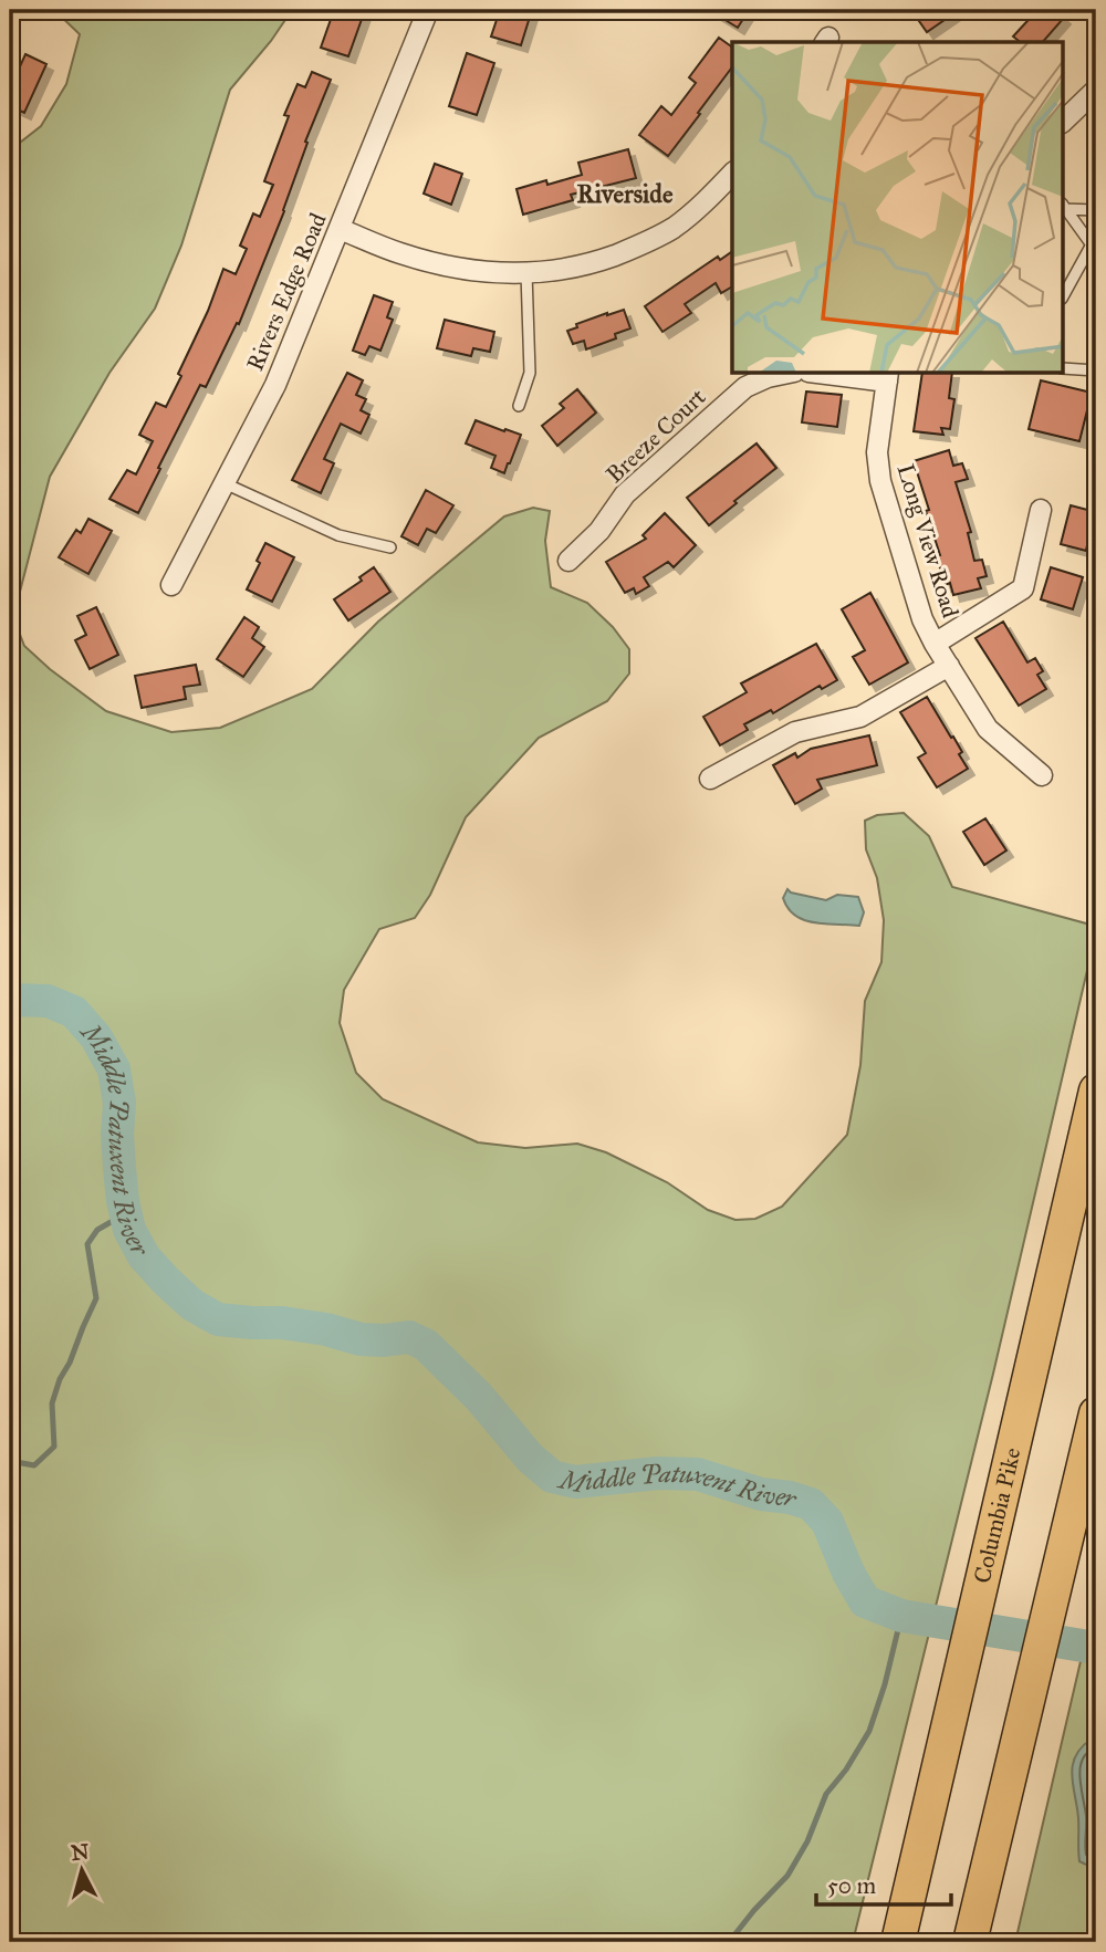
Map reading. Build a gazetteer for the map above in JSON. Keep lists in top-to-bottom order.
{
  "streets": {
    "highway": ["Columbia Pike"],
    "street": ["Rivers Edge Road", "Breeze Court", "Long View Road"]
  },
  "districts": ["Riverside"],
  "water": ["Middle Patuxent River"],
  "scale_bar": "50 m",
  "north": "top"
}
